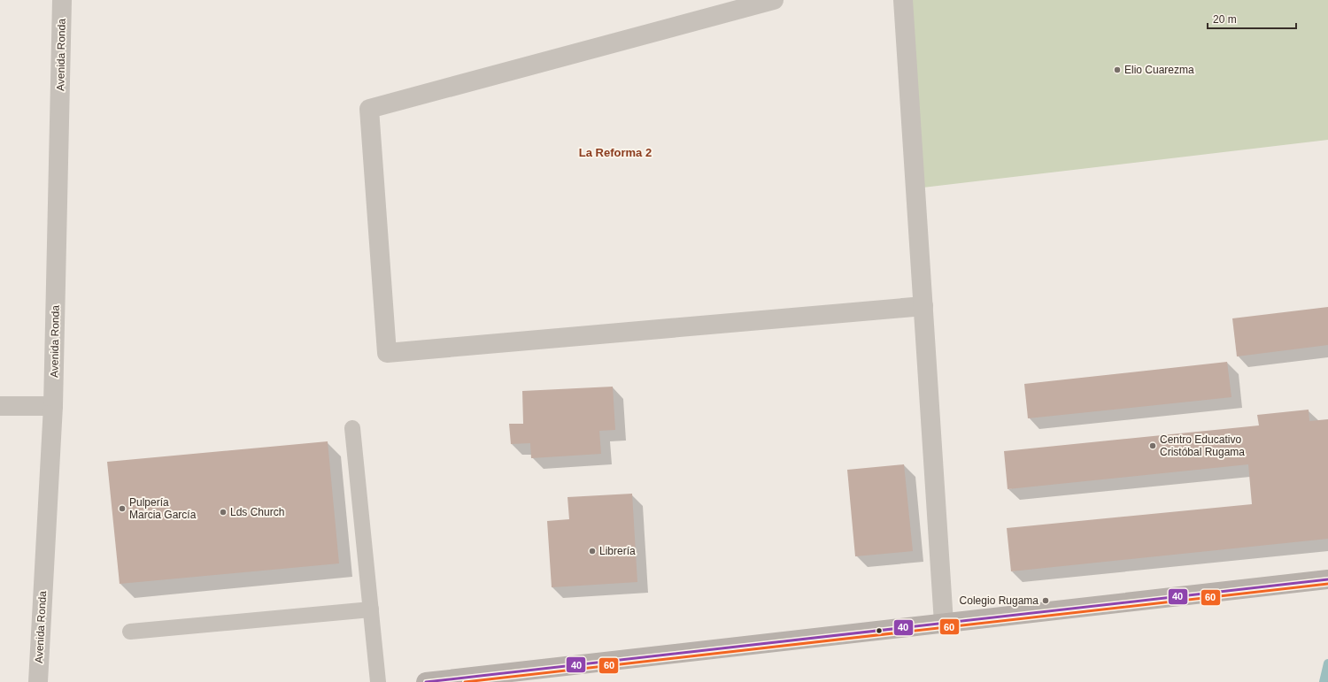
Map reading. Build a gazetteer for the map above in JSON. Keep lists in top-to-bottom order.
{
  "streets": {
    "street": ["Avenida Ronda"]
  },
  "districts": ["La Reforma 2"],
  "places": [
    "Elio Cuarezma",
    "Centro Educativo Cristóbal Rugama",
    "Pulpería Marcia García",
    "Lds Church",
    "Librería",
    "Colegio Rugama"
  ],
  "lines": ["transit line 40", "transit line 60"],
  "scale_bar": "20 m"
}
